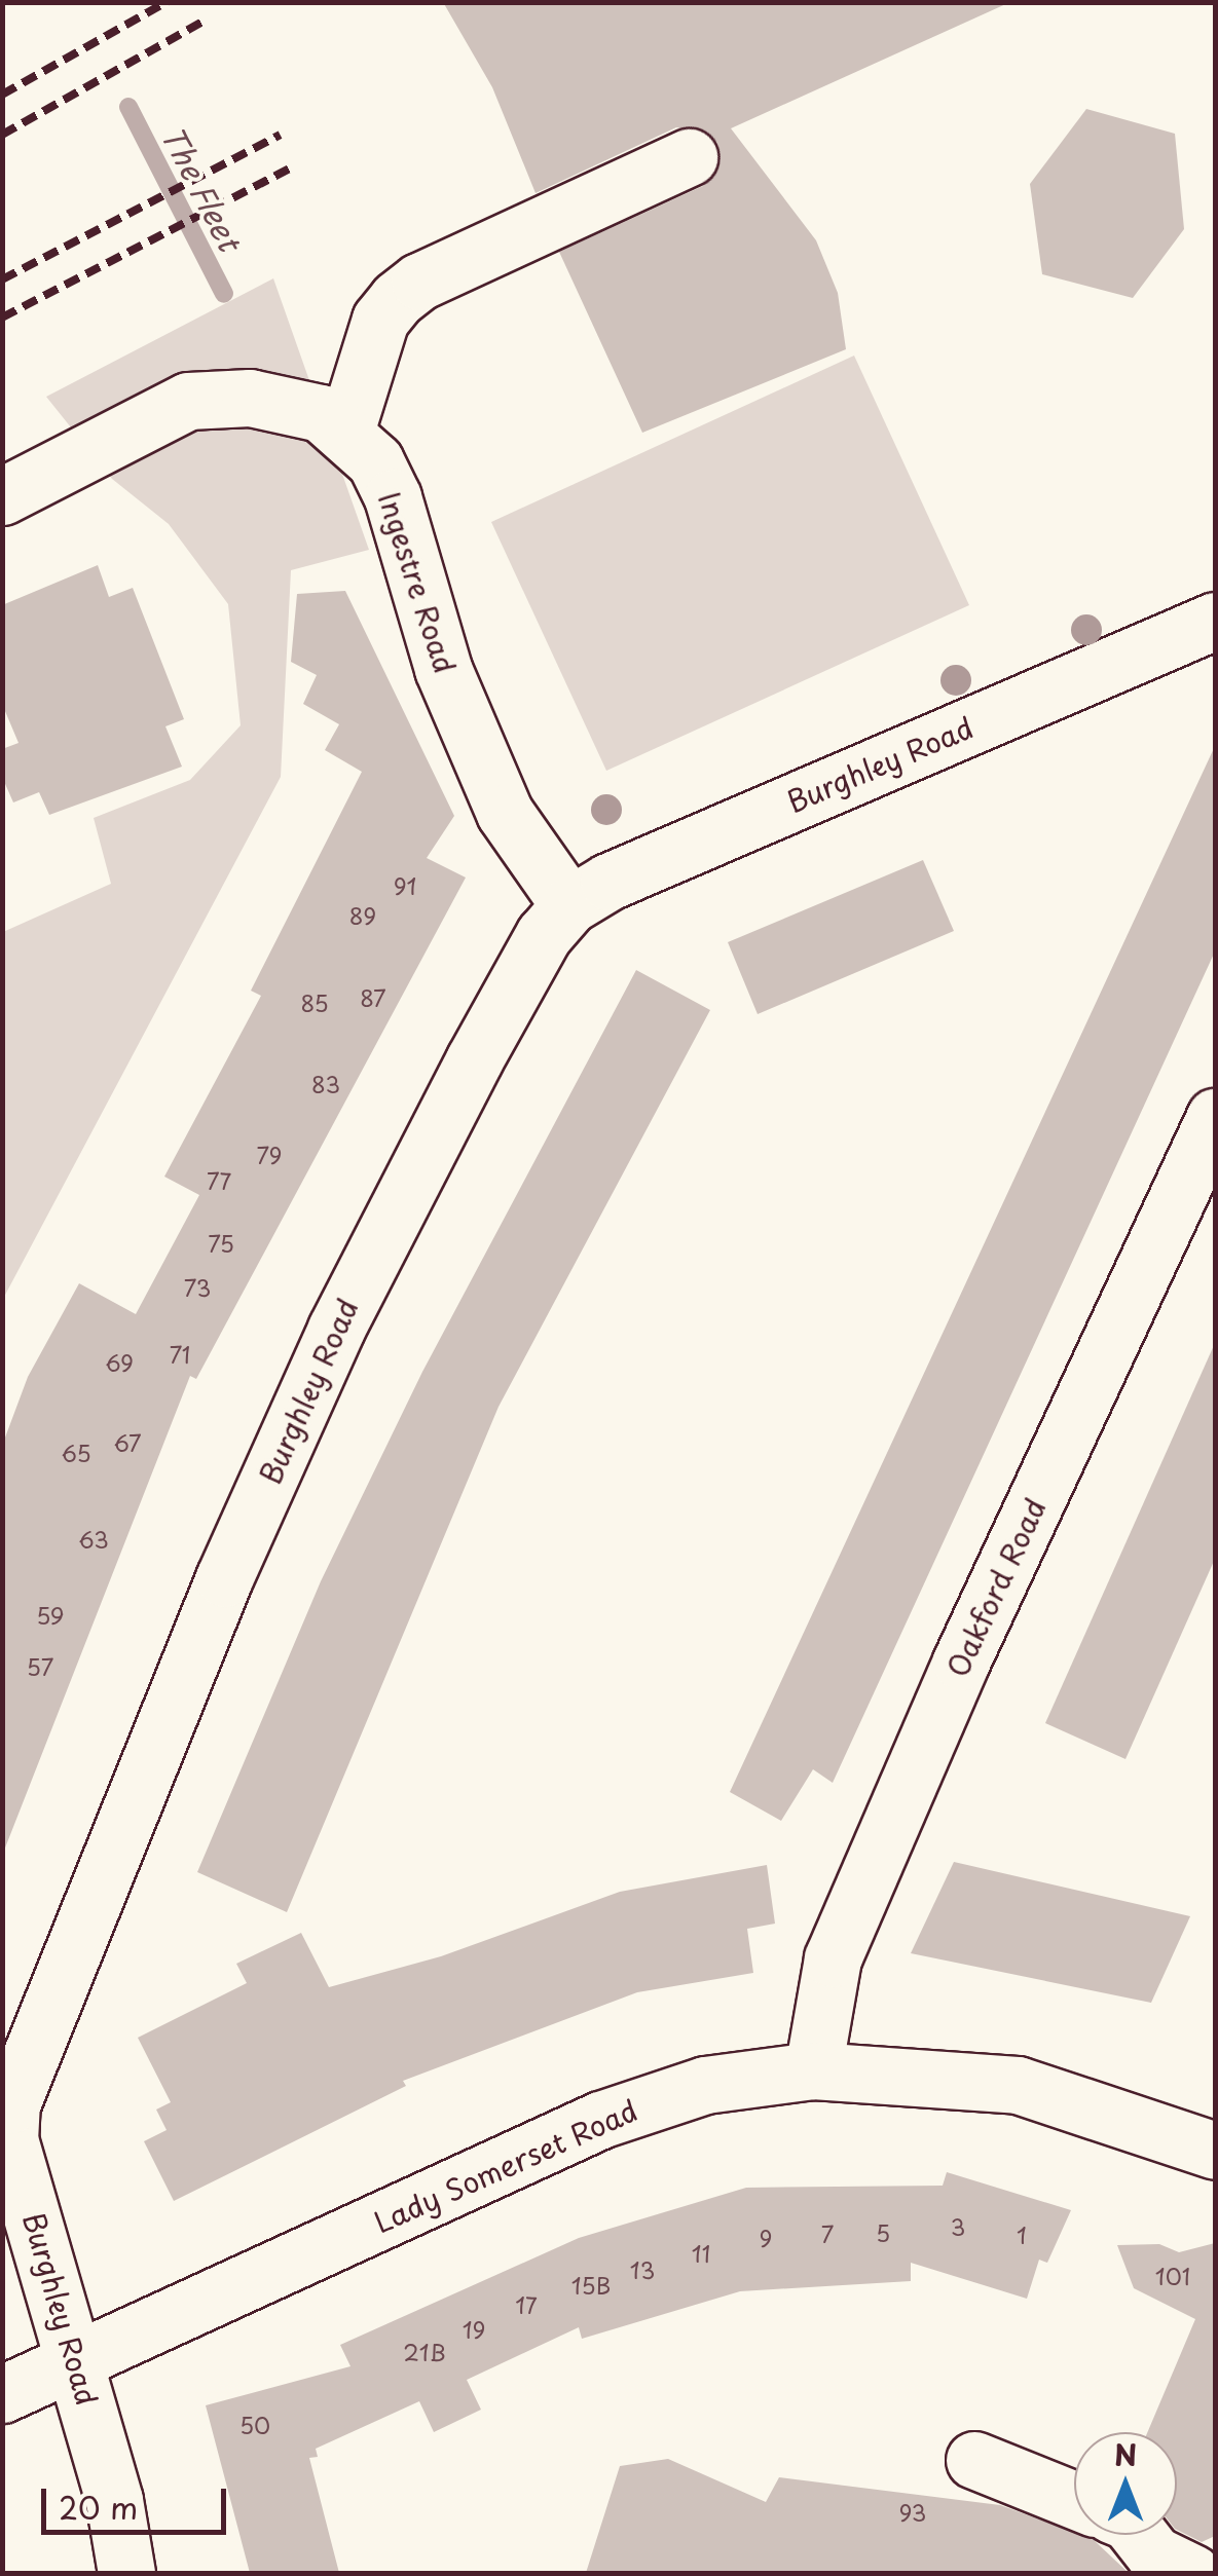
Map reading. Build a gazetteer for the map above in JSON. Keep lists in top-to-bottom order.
{
  "streets": {
    "street": [
      "Ingestre Road",
      "Burghley Road",
      "Oakford Road",
      "Lady Somerset Road"
    ]
  },
  "crossings": [
    ["Ingestre Road", "Burghley Road"],
    ["Burghley Road", "Lady Somerset Road"],
    ["Oakford Road", "Lady Somerset Road"]
  ],
  "water": ["The Fleet"],
  "house_numbers": [
    "91",
    "89",
    "87",
    "85",
    "83",
    "79",
    "77",
    "75",
    "73",
    "71",
    "69",
    "67",
    "65",
    "63",
    "59",
    "57",
    "3",
    "5",
    "7",
    "1",
    "9",
    "11",
    "13",
    "101",
    "15B",
    "17",
    "19",
    "21B",
    "50",
    "93"
  ],
  "scale_bar": "20 m",
  "north": "top"
}
